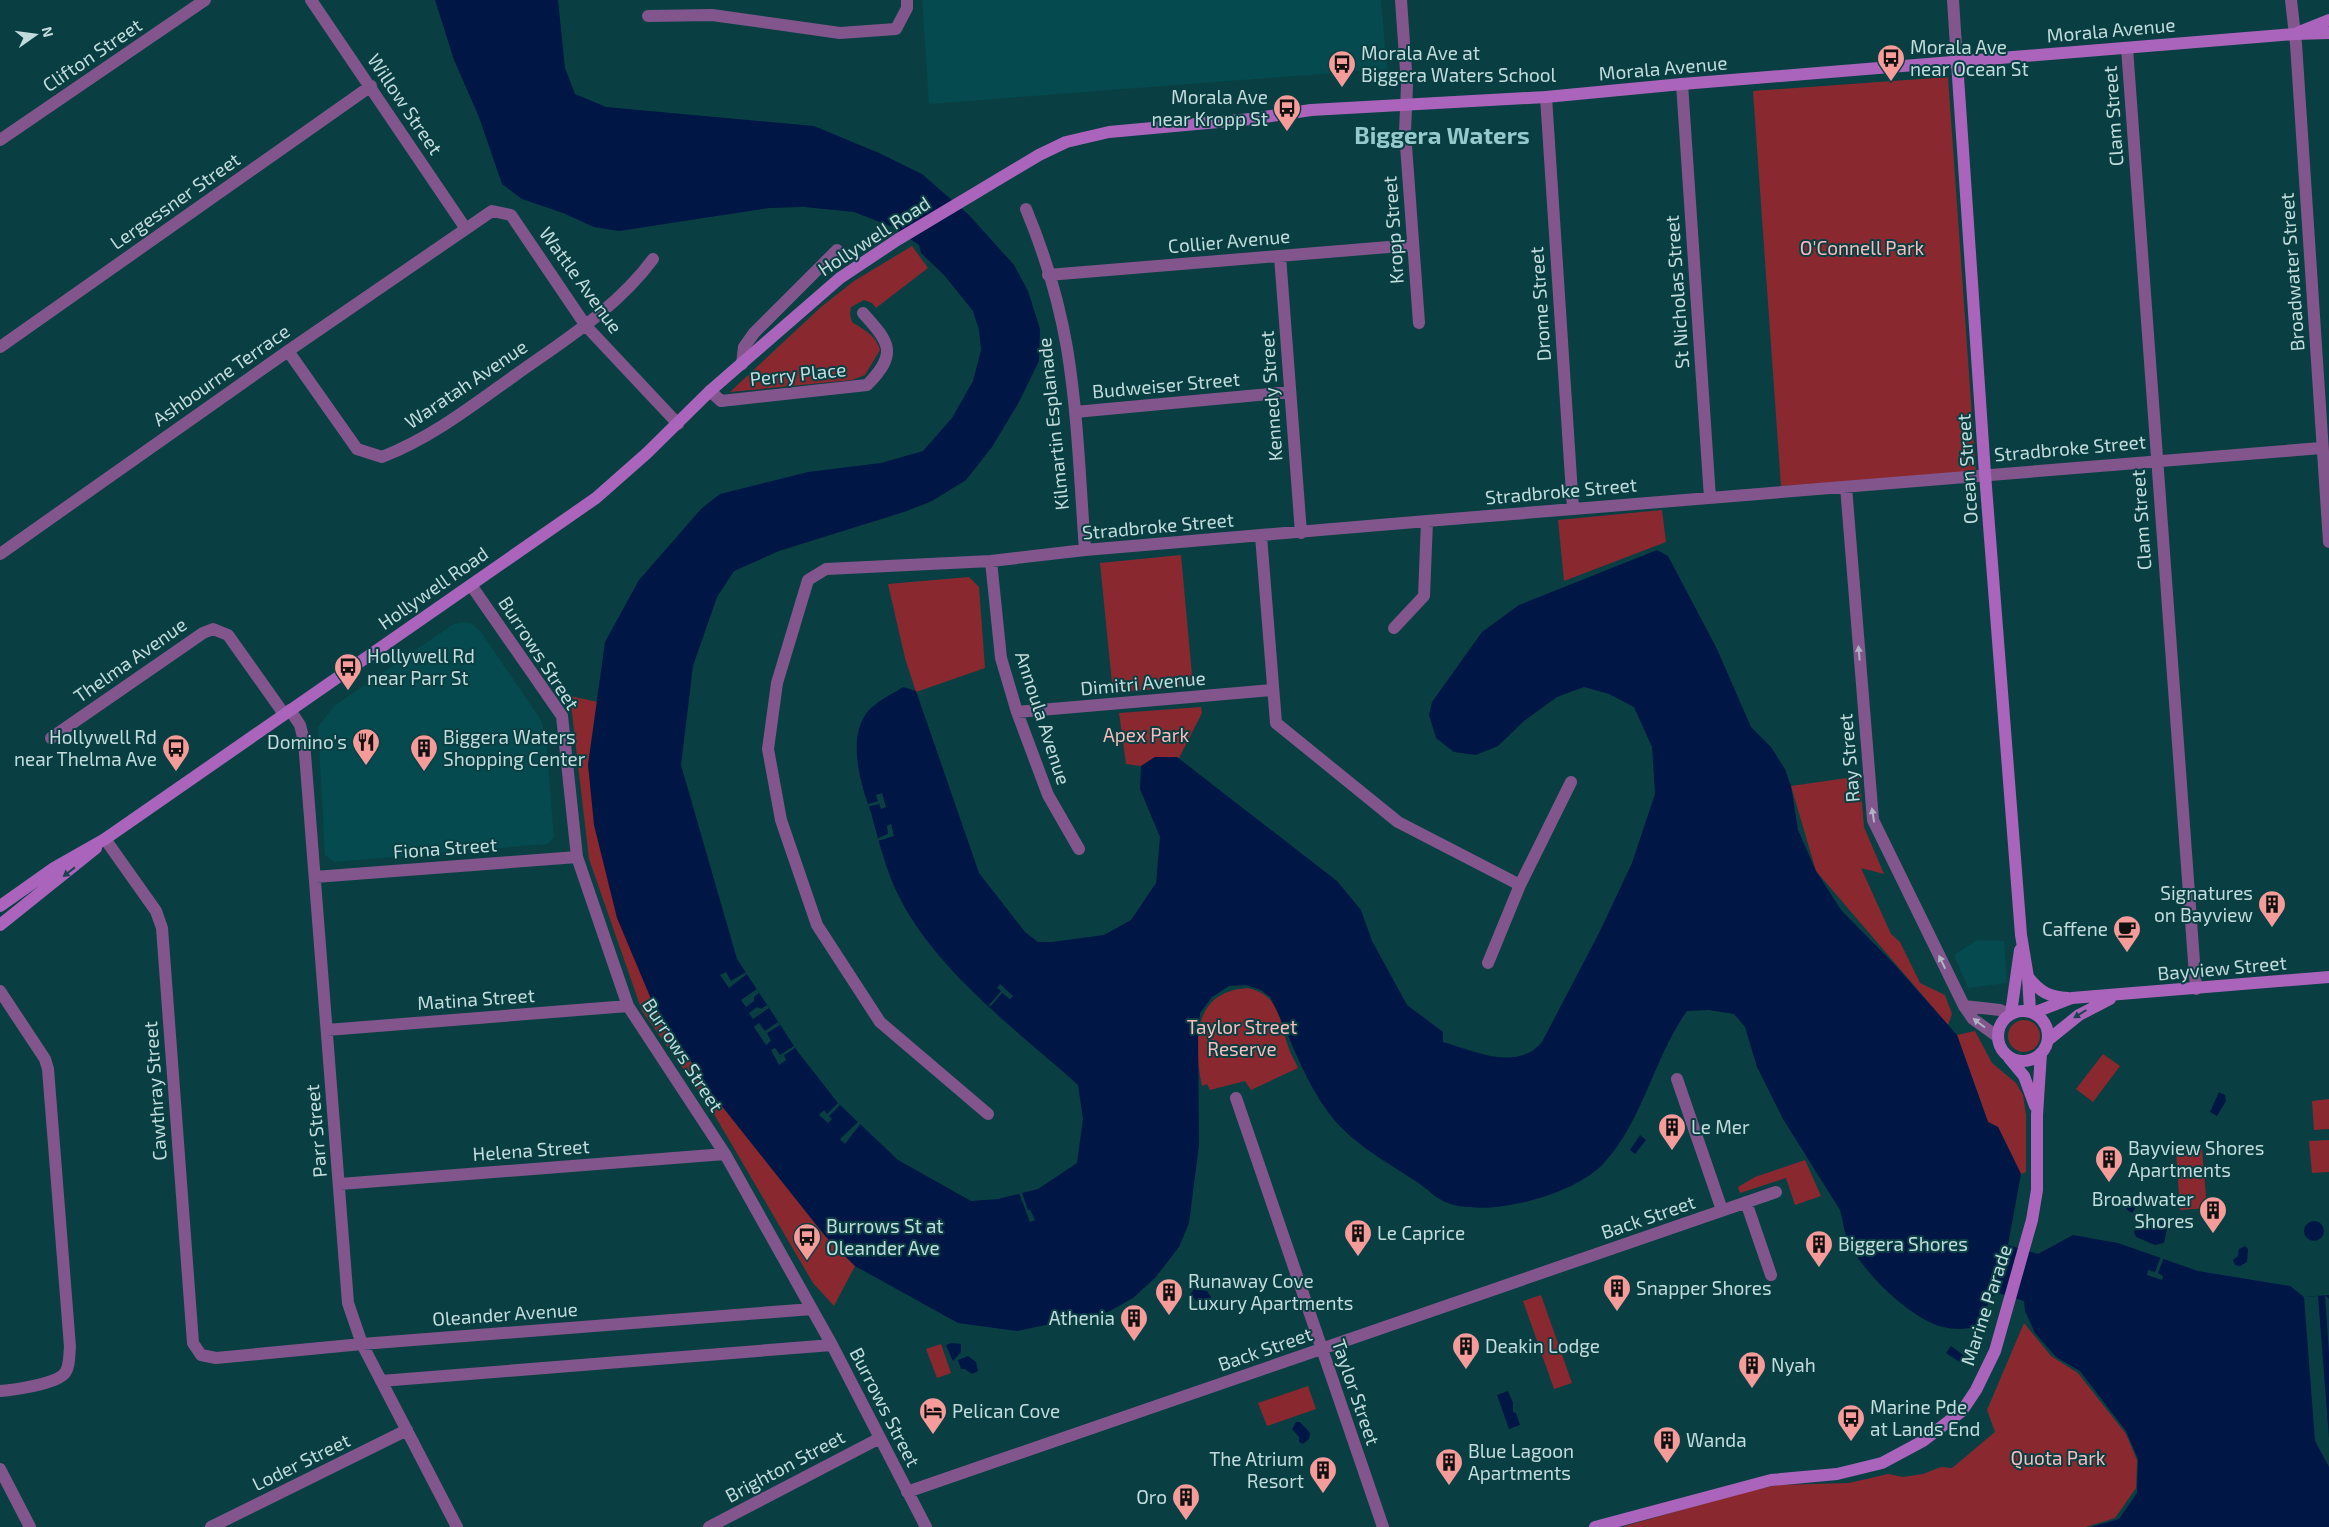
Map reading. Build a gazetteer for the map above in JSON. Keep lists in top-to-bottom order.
{
  "streets": {
    "main road": [
      "Morala Avenue",
      "Hollywell Road",
      "Ocean Street",
      "Bayview Street",
      "Marine Parade"
    ],
    "street": [
      "Clifton Street",
      "Willow Street",
      "Clam Street",
      "Lergessner Street",
      "Kropp Street",
      "Collier Avenue",
      "Broadwater Street",
      "Wattle Avenue",
      "St Nicholas Street",
      "Drome Street",
      "Perry Place",
      "Ashbourne Terrace",
      "Waratah Avenue",
      "Budweiser Street",
      "Kennedy Street",
      "Kilmartin Esplanade",
      "Stradbroke Street",
      "Burrows Street",
      "Thelma Avenue",
      "Dimitri Avenue",
      "Annoula Avenue",
      "Ray Street",
      "Fiona Street",
      "Matina Street",
      "Cawthray Street",
      "Parr Street",
      "Helena Street",
      "Back Street",
      "Oleander Avenue",
      "Taylor Street",
      "Loder Street",
      "Brighton Street"
    ]
  },
  "crossings": [
    ["Morala Avenue", "Clam Street"],
    ["Morala Avenue", "Kropp Street"],
    ["Morala Avenue", "Hollywell Road"],
    ["Morala Avenue", "Broadwater Street"],
    ["Morala Avenue", "St Nicholas Street"],
    ["Morala Avenue", "Drome Street"],
    ["Morala Avenue", "Ocean Street"],
    ["Willow Street", "Lergessner Street"],
    ["Willow Street", "Wattle Avenue"],
    ["Willow Street", "Ashbourne Terrace"],
    ["Clam Street", "Stradbroke Street"],
    ["Clam Street", "Bayview Street"],
    ["Kropp Street", "Collier Avenue"],
    ["Hollywell Road", "Wattle Avenue"],
    ["Hollywell Road", "Perry Place"],
    ["Hollywell Road", "Burrows Street"],
    ["Hollywell Road", "Thelma Avenue"],
    ["Hollywell Road", "Cawthray Street"],
    ["Hollywell Road", "Parr Street"],
    ["Collier Avenue", "Kennedy Street"],
    ["Collier Avenue", "Kilmartin Esplanade"],
    ["Broadwater Street", "Stradbroke Street"],
    ["Wattle Avenue", "Ashbourne Terrace"],
    ["Wattle Avenue", "Waratah Avenue"],
    ["St Nicholas Street", "Stradbroke Street"],
    ["Drome Street", "Stradbroke Street"],
    ["Ashbourne Terrace", "Waratah Avenue"],
    ["Budweiser Street", "Kennedy Street"],
    ["Budweiser Street", "Kilmartin Esplanade"],
    ["Kennedy Street", "Stradbroke Street"],
    ["Kilmartin Esplanade", "Stradbroke Street"],
    ["Stradbroke Street", "Ocean Street"],
    ["Stradbroke Street", "Annoula Avenue"],
    ["Stradbroke Street", "Ray Street"],
    ["Ocean Street", "Ray Street"],
    ["Ocean Street", "Bayview Street"],
    ["Ocean Street", "Marine Parade"],
    ["Burrows Street", "Fiona Street"],
    ["Burrows Street", "Matina Street"],
    ["Burrows Street", "Helena Street"],
    ["Burrows Street", "Back Street"],
    ["Burrows Street", "Oleander Avenue"],
    ["Burrows Street", "Brighton Street"],
    ["Thelma Avenue", "Parr Street"],
    ["Dimitri Avenue", "Annoula Avenue"],
    ["Ray Street", "Bayview Street"],
    ["Ray Street", "Marine Parade"],
    ["Fiona Street", "Parr Street"],
    ["Bayview Street", "Marine Parade"],
    ["Matina Street", "Parr Street"],
    ["Cawthray Street", "Oleander Avenue"],
    ["Parr Street", "Helena Street"],
    ["Parr Street", "Oleander Avenue"],
    ["Parr Street", "Loder Street"],
    ["Back Street", "Taylor Street"]
  ],
  "one_way": ["Ray Street"],
  "districts": ["Biggera Waters"],
  "parks": [
    "O'Connell Park",
    "Apex Park",
    "Taylor Street Reserve",
    "Quota Park"
  ],
  "places": {
    "bus stop": [
      "Morala Ave near Ocean St",
      "Morala Ave at Biggera Waters School",
      "Morala Ave near Kropp St",
      "Hollywell Rd near Parr St",
      "Hollywell Rd near Thelma Ave",
      "Burrows St at Oleander Ave",
      "Marine Pde at Lands End"
    ],
    "restaurant": ["Domino's"],
    "building": [
      "Biggera Waters Shopping Center",
      "Signatures on Bayview",
      "Le Mer",
      "Bayview Shores Apartments",
      "Broadwater Shores",
      "Le Caprice",
      "Biggera Shores",
      "Snapper Shores",
      "Runaway Cove Luxury Apartments",
      "Athenia",
      "Deakin Lodge",
      "Nyah",
      "Wanda",
      "Blue Lagoon Apartments",
      "The Atrium Resort",
      "Oro"
    ],
    "cafe": ["Caffene"],
    "hotel": ["Pelican Cove"]
  },
  "north": "right"
}
